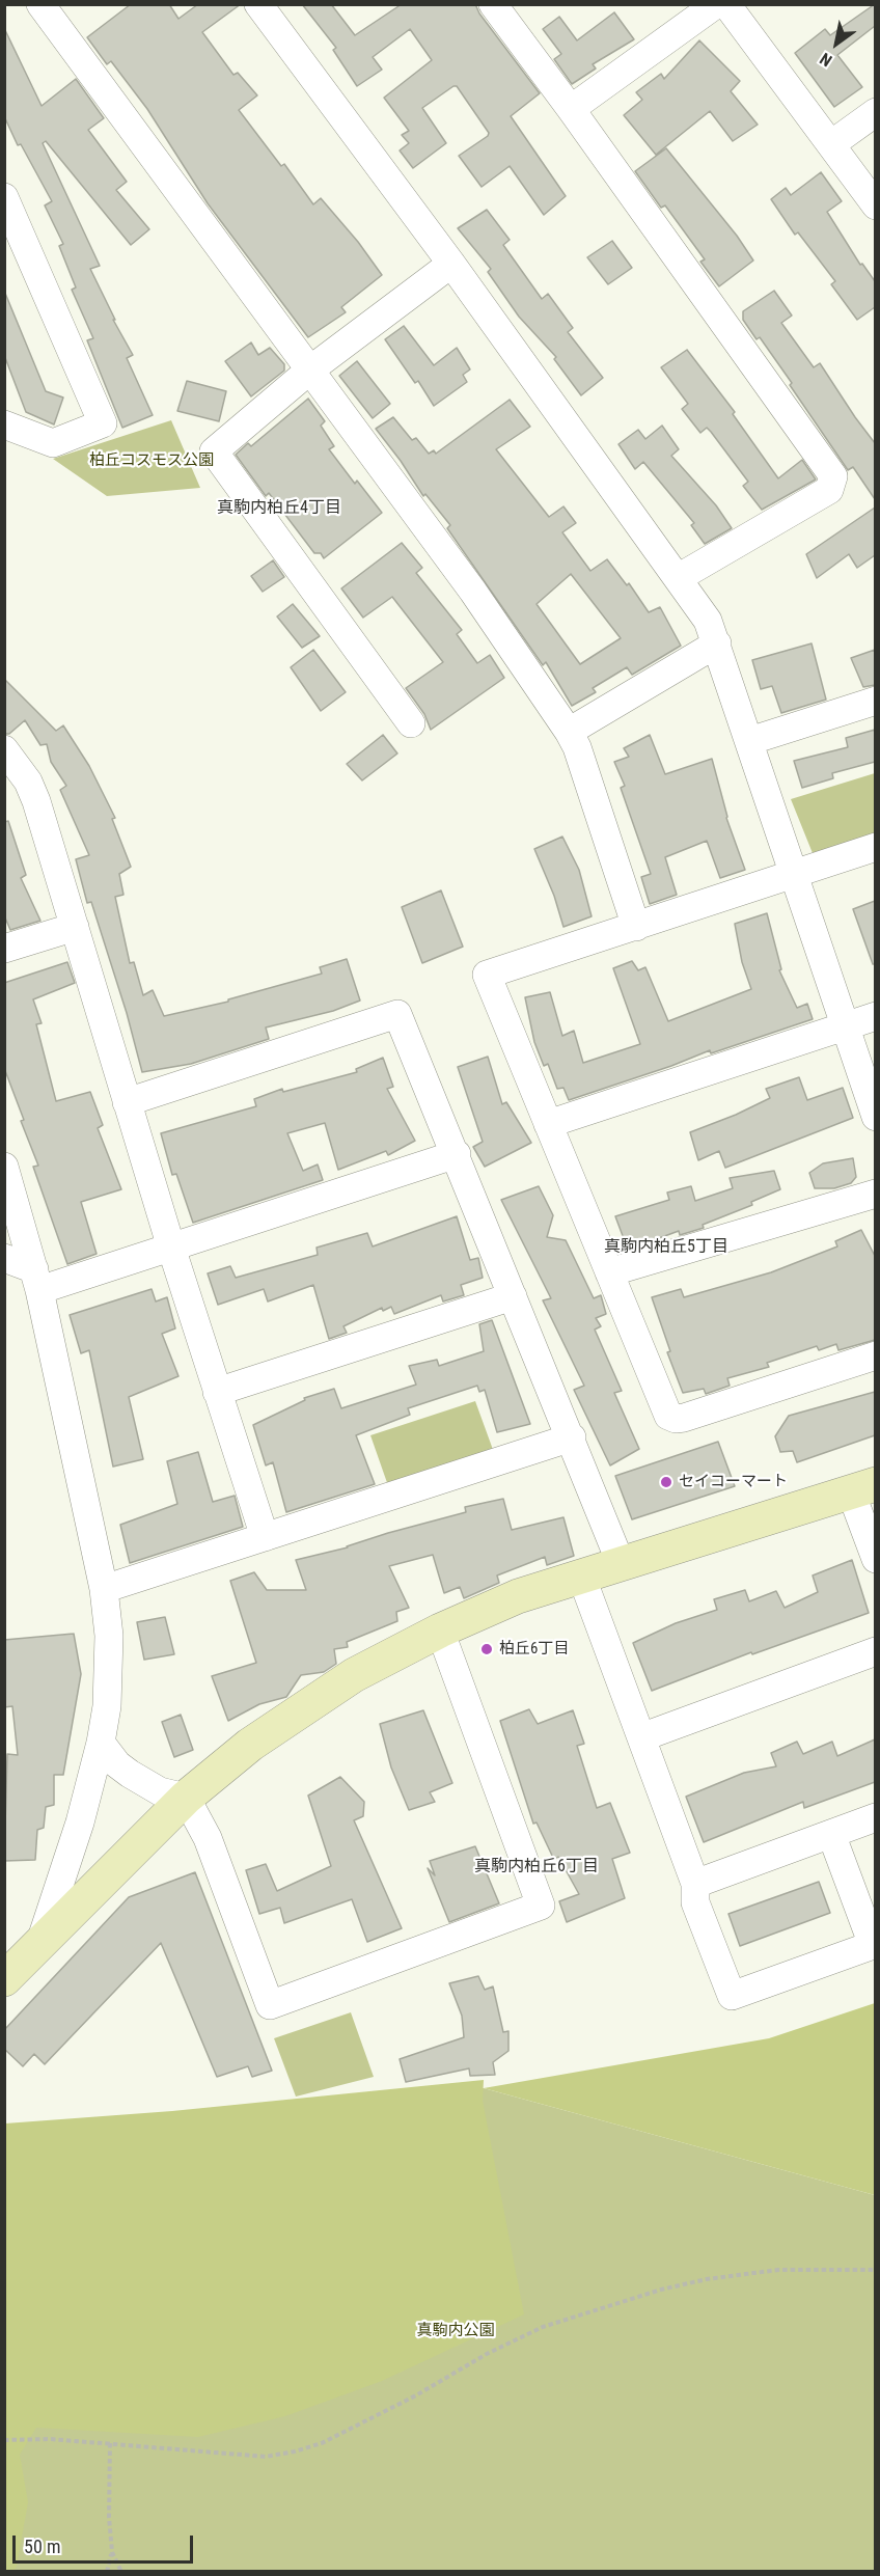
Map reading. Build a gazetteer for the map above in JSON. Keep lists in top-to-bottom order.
{
  "districts": ["真駒内柏丘4丁目", "真駒内柏丘5丁目", "真駒内柏丘6丁目"],
  "parks": ["柏丘コスモス公園", "真駒内公園"],
  "places": ["セイコーマート", "柏丘6丁目"],
  "scale_bar": "50 m",
  "north": "bottom left"
}
